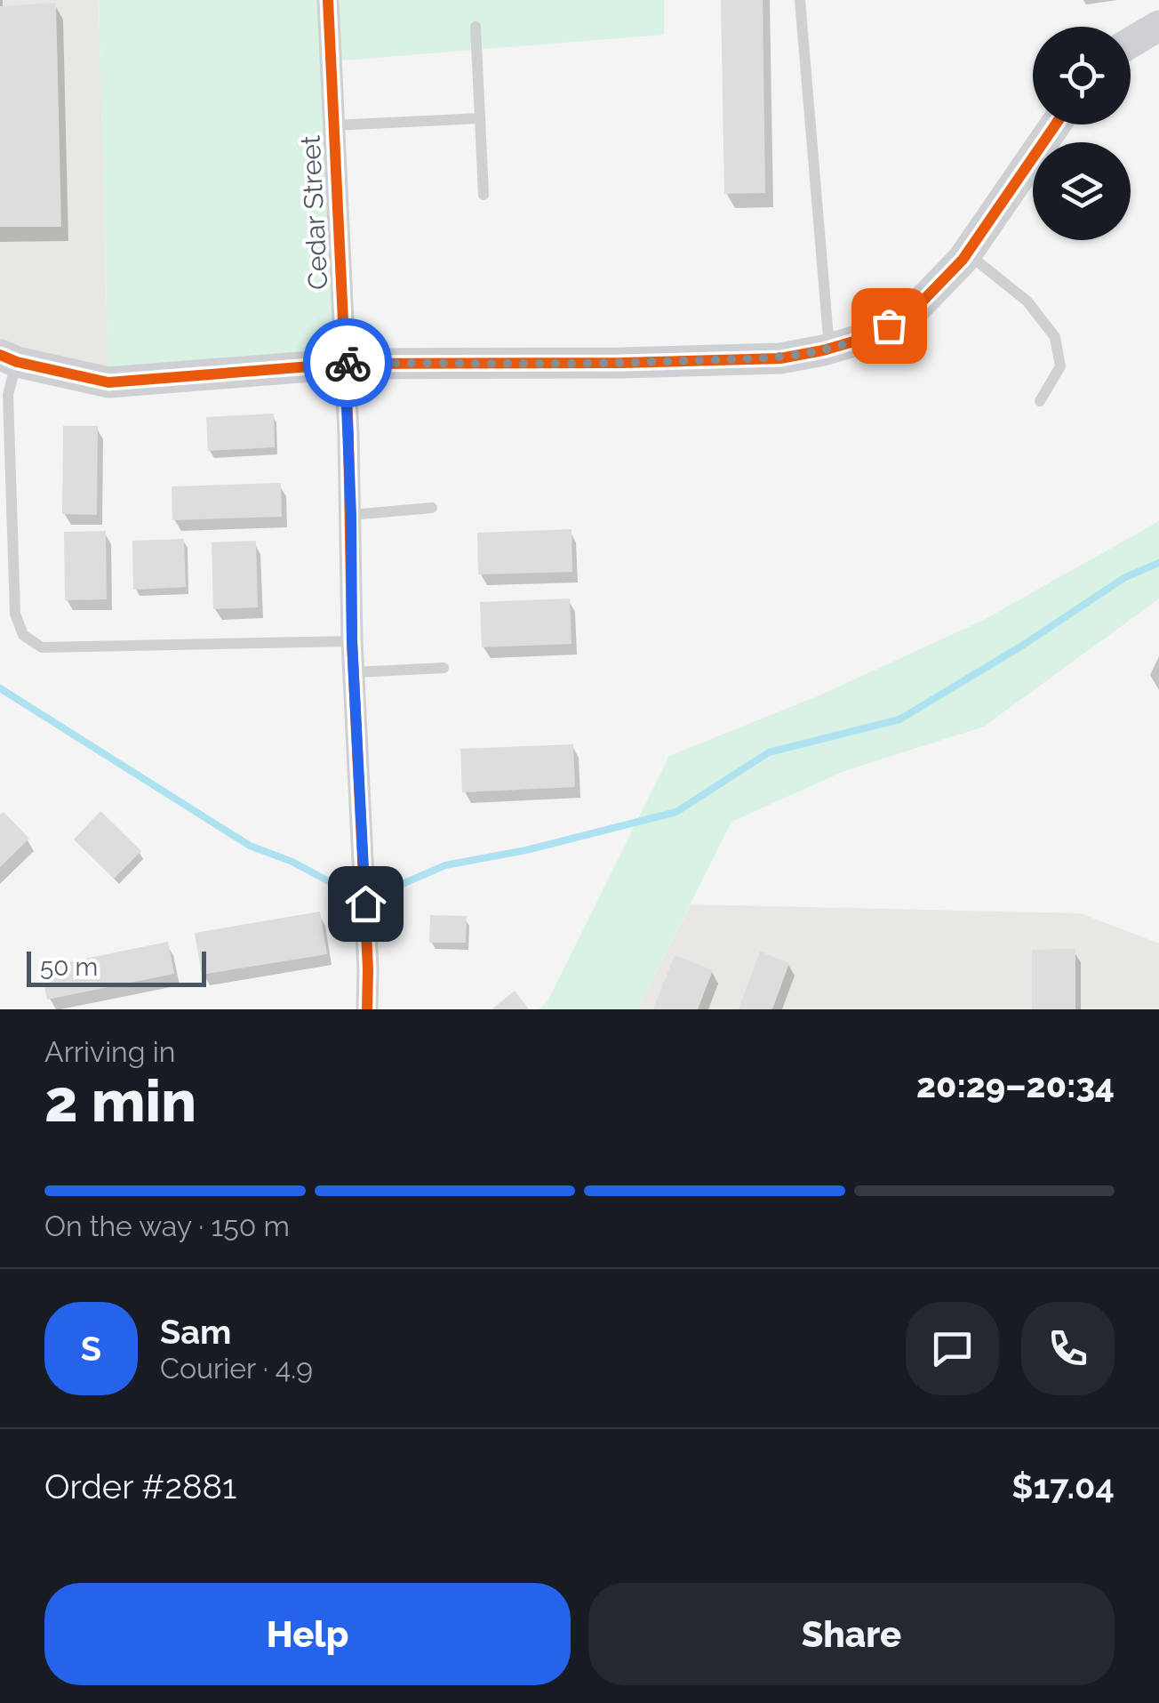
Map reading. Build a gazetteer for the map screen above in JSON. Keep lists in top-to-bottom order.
{
  "streets": {
    "street": ["Cedar Street"]
  },
  "scale_bar": "50 m",
  "page": {
    "scale": "50 m",
    "heading": ["2 min", "Arriving in", "20:29–20:34"],
    "panel": [
      "Sam",
      "Courier · 4.9",
      "Order #2881",
      "$17.04"
    ],
    "bar": "On the way · 150 m",
    "round": "S",
    "buttons": ["Help", "Share"]
  }
}
